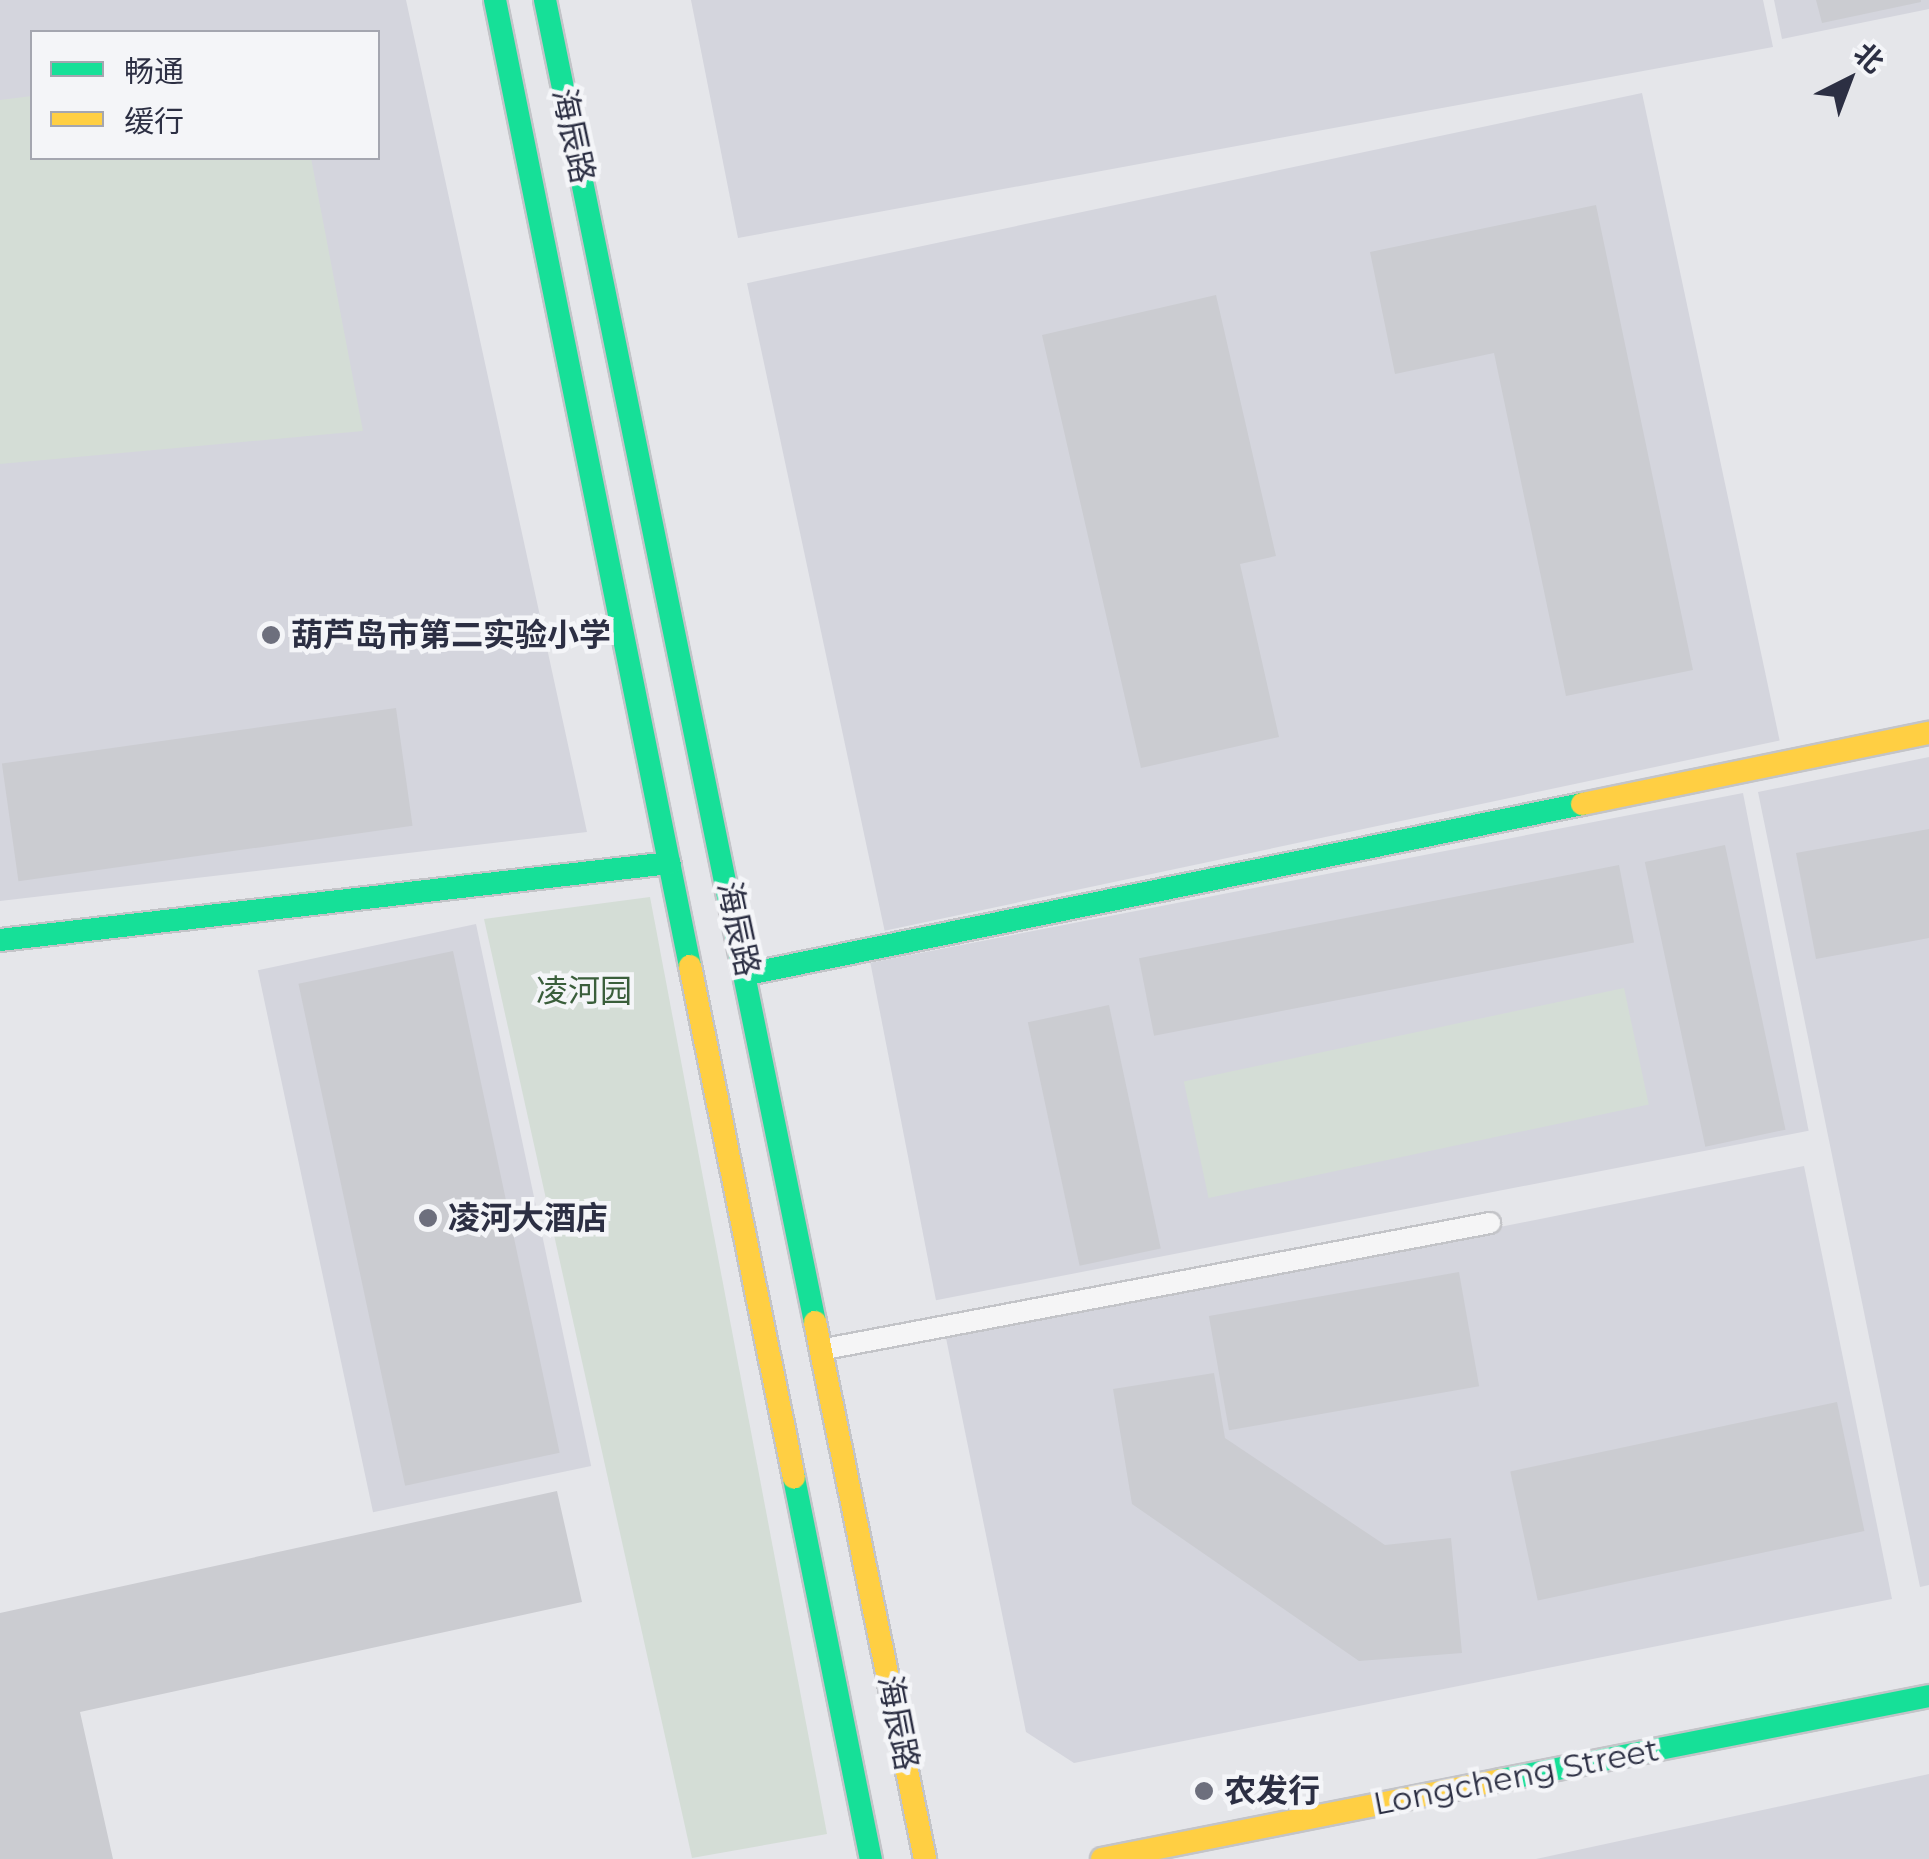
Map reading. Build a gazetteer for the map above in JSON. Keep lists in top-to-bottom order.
{
  "streets": {
    "main road": ["海辰路", "Longcheng Street"]
  },
  "parks": ["凌河园"],
  "places": ["葫芦岛市第二实验小学", "凌河大酒店", "农发行"],
  "legend": ["畅通", "缓行"],
  "north": "top right"
}
